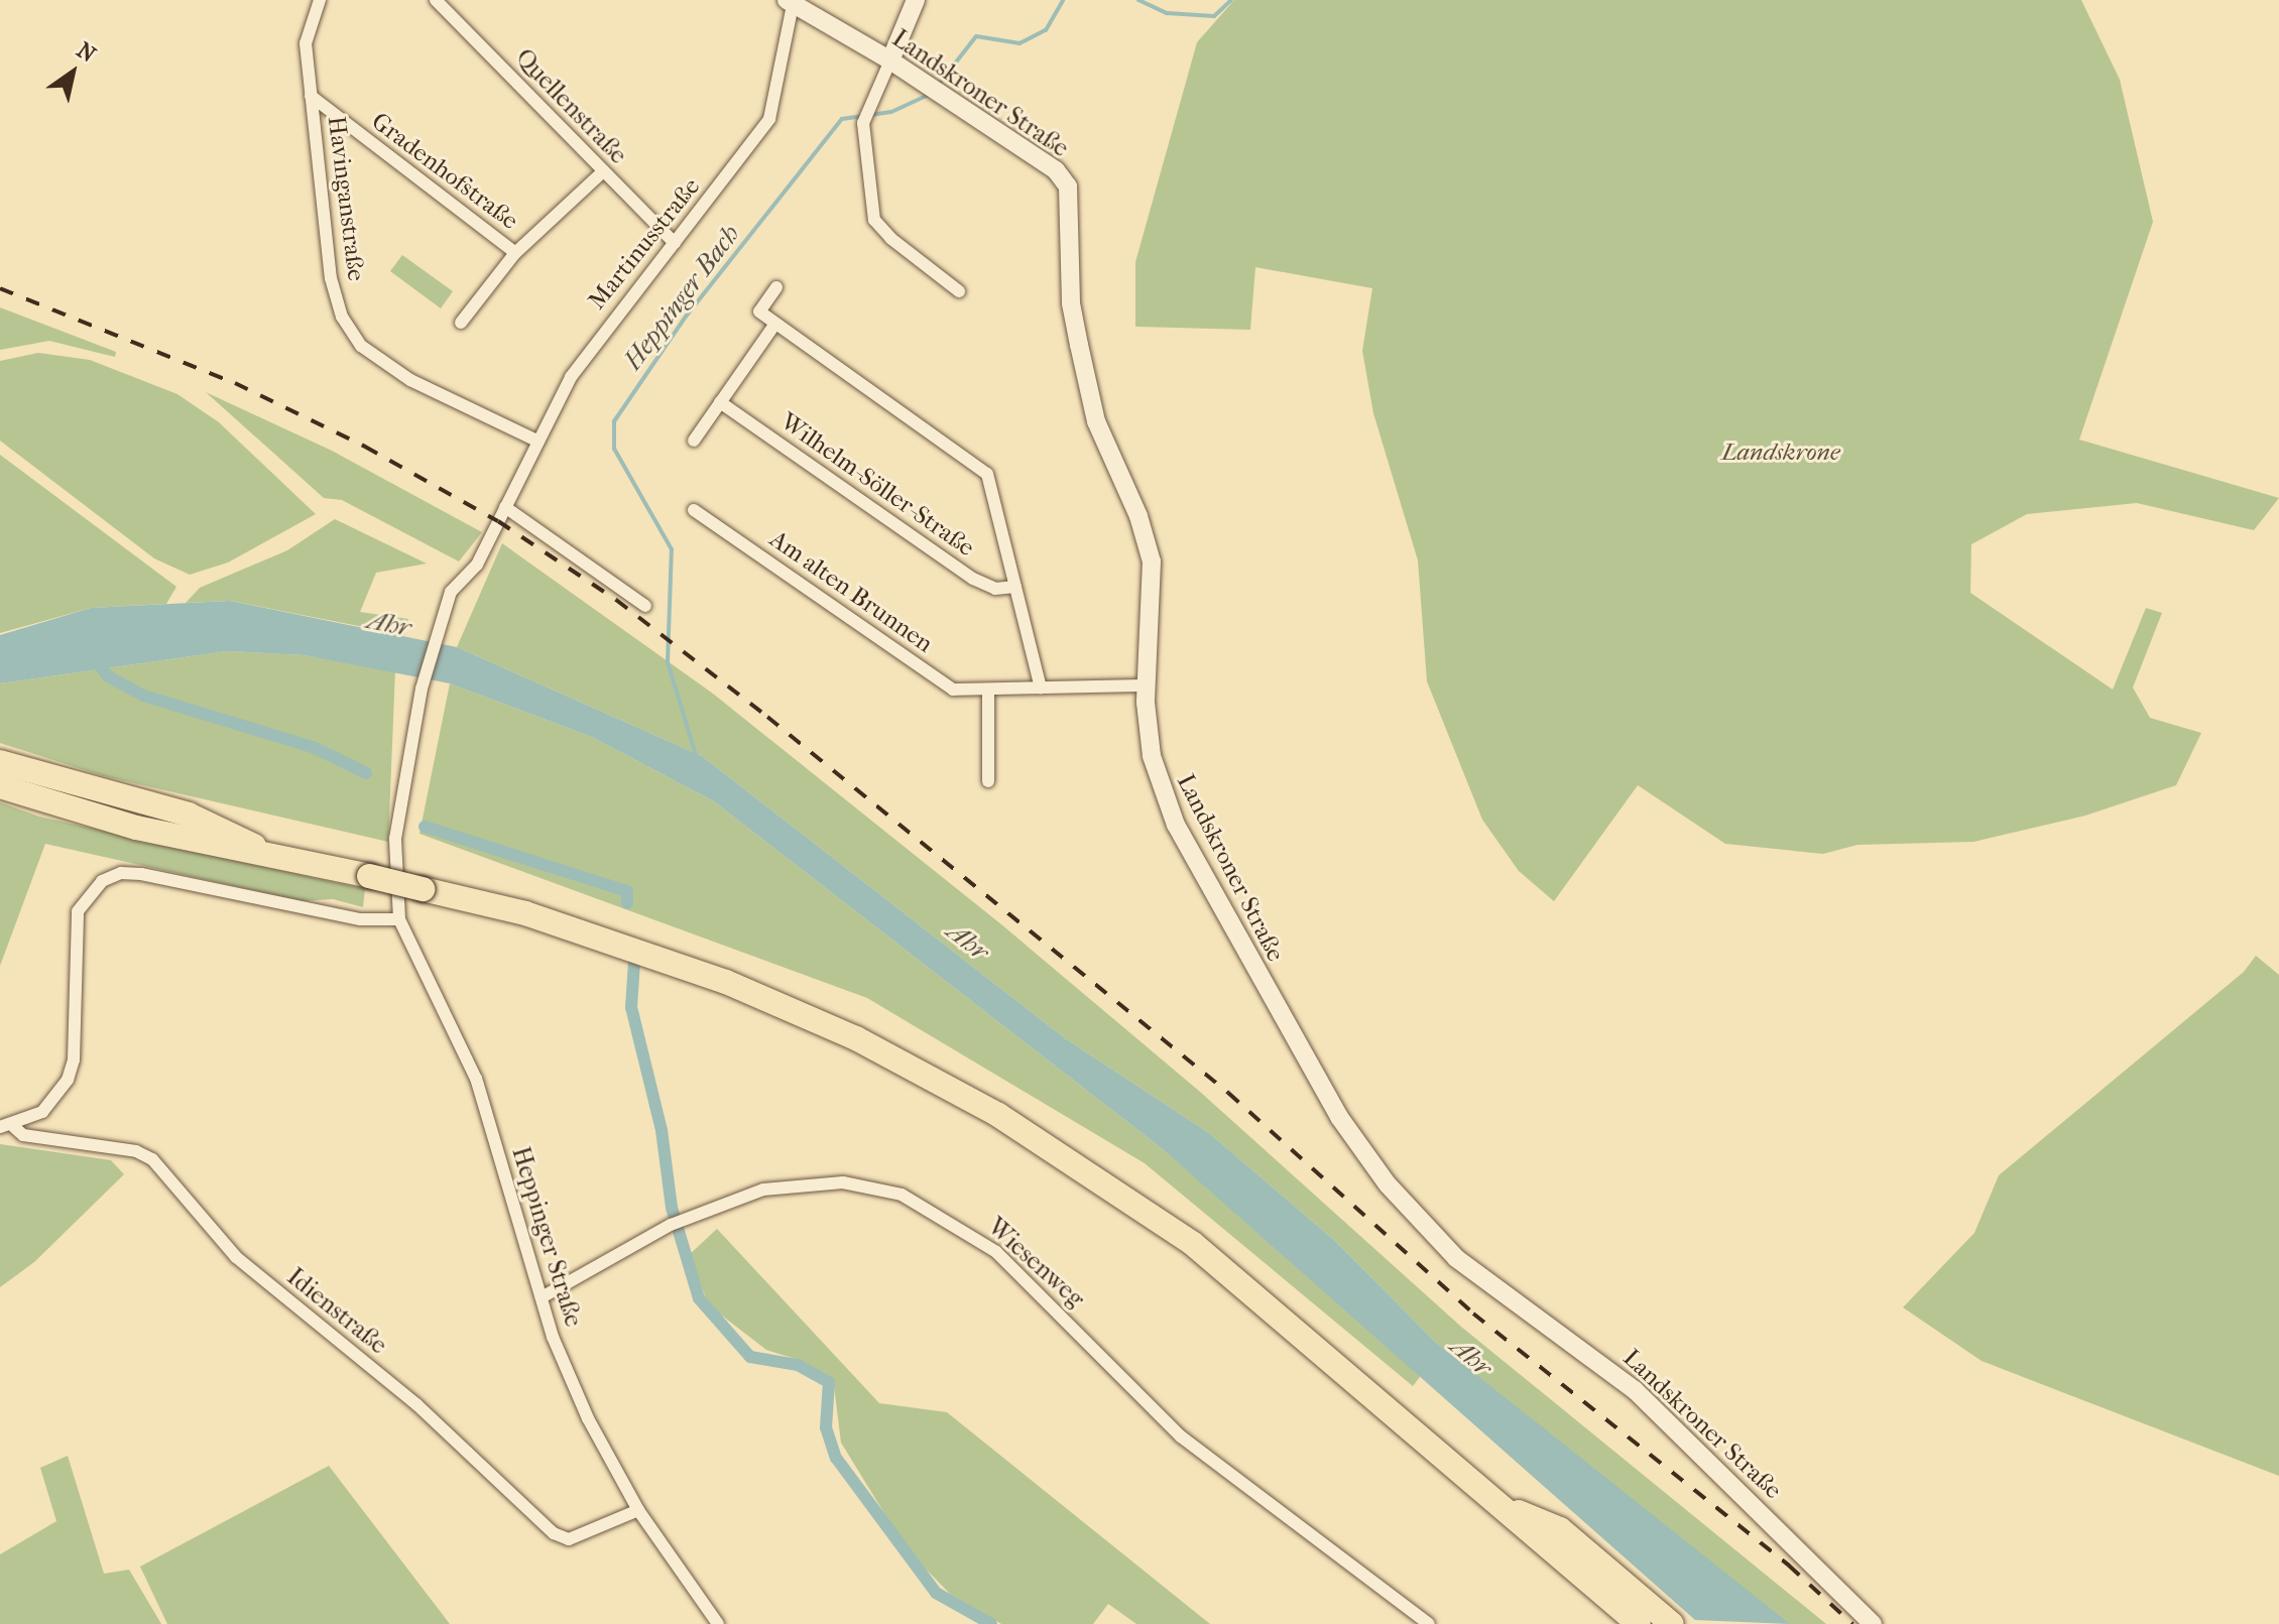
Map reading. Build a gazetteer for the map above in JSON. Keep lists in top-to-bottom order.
{
  "streets": {
    "main road": ["Landskroner Straße"],
    "street": [
      "Quellenstraße",
      "Gradenhofstraße",
      "Havinganstraße",
      "Martinusstraße",
      "Wilhelm-Söller-Straße",
      "Am alten Brunnen",
      "Heppinger Straße",
      "Wiesenweg",
      "Idienstraße"
    ]
  },
  "crossings": [
    ["Landskroner Straße", "Martinusstraße"],
    ["Landskroner Straße", "Am alten Brunnen"],
    ["Quellenstraße", "Martinusstraße"],
    ["Gradenhofstraße", "Havinganstraße"],
    ["Havinganstraße", "Martinusstraße"],
    ["Martinusstraße", "Heppinger Straße"],
    ["Wilhelm-Söller-Straße", "Am alten Brunnen"],
    ["Heppinger Straße", "Wiesenweg"],
    ["Heppinger Straße", "Idienstraße"]
  ],
  "water": ["Heppinger Bach", "Ahr"],
  "parks": ["Landskrone"],
  "north": "top right"
}
